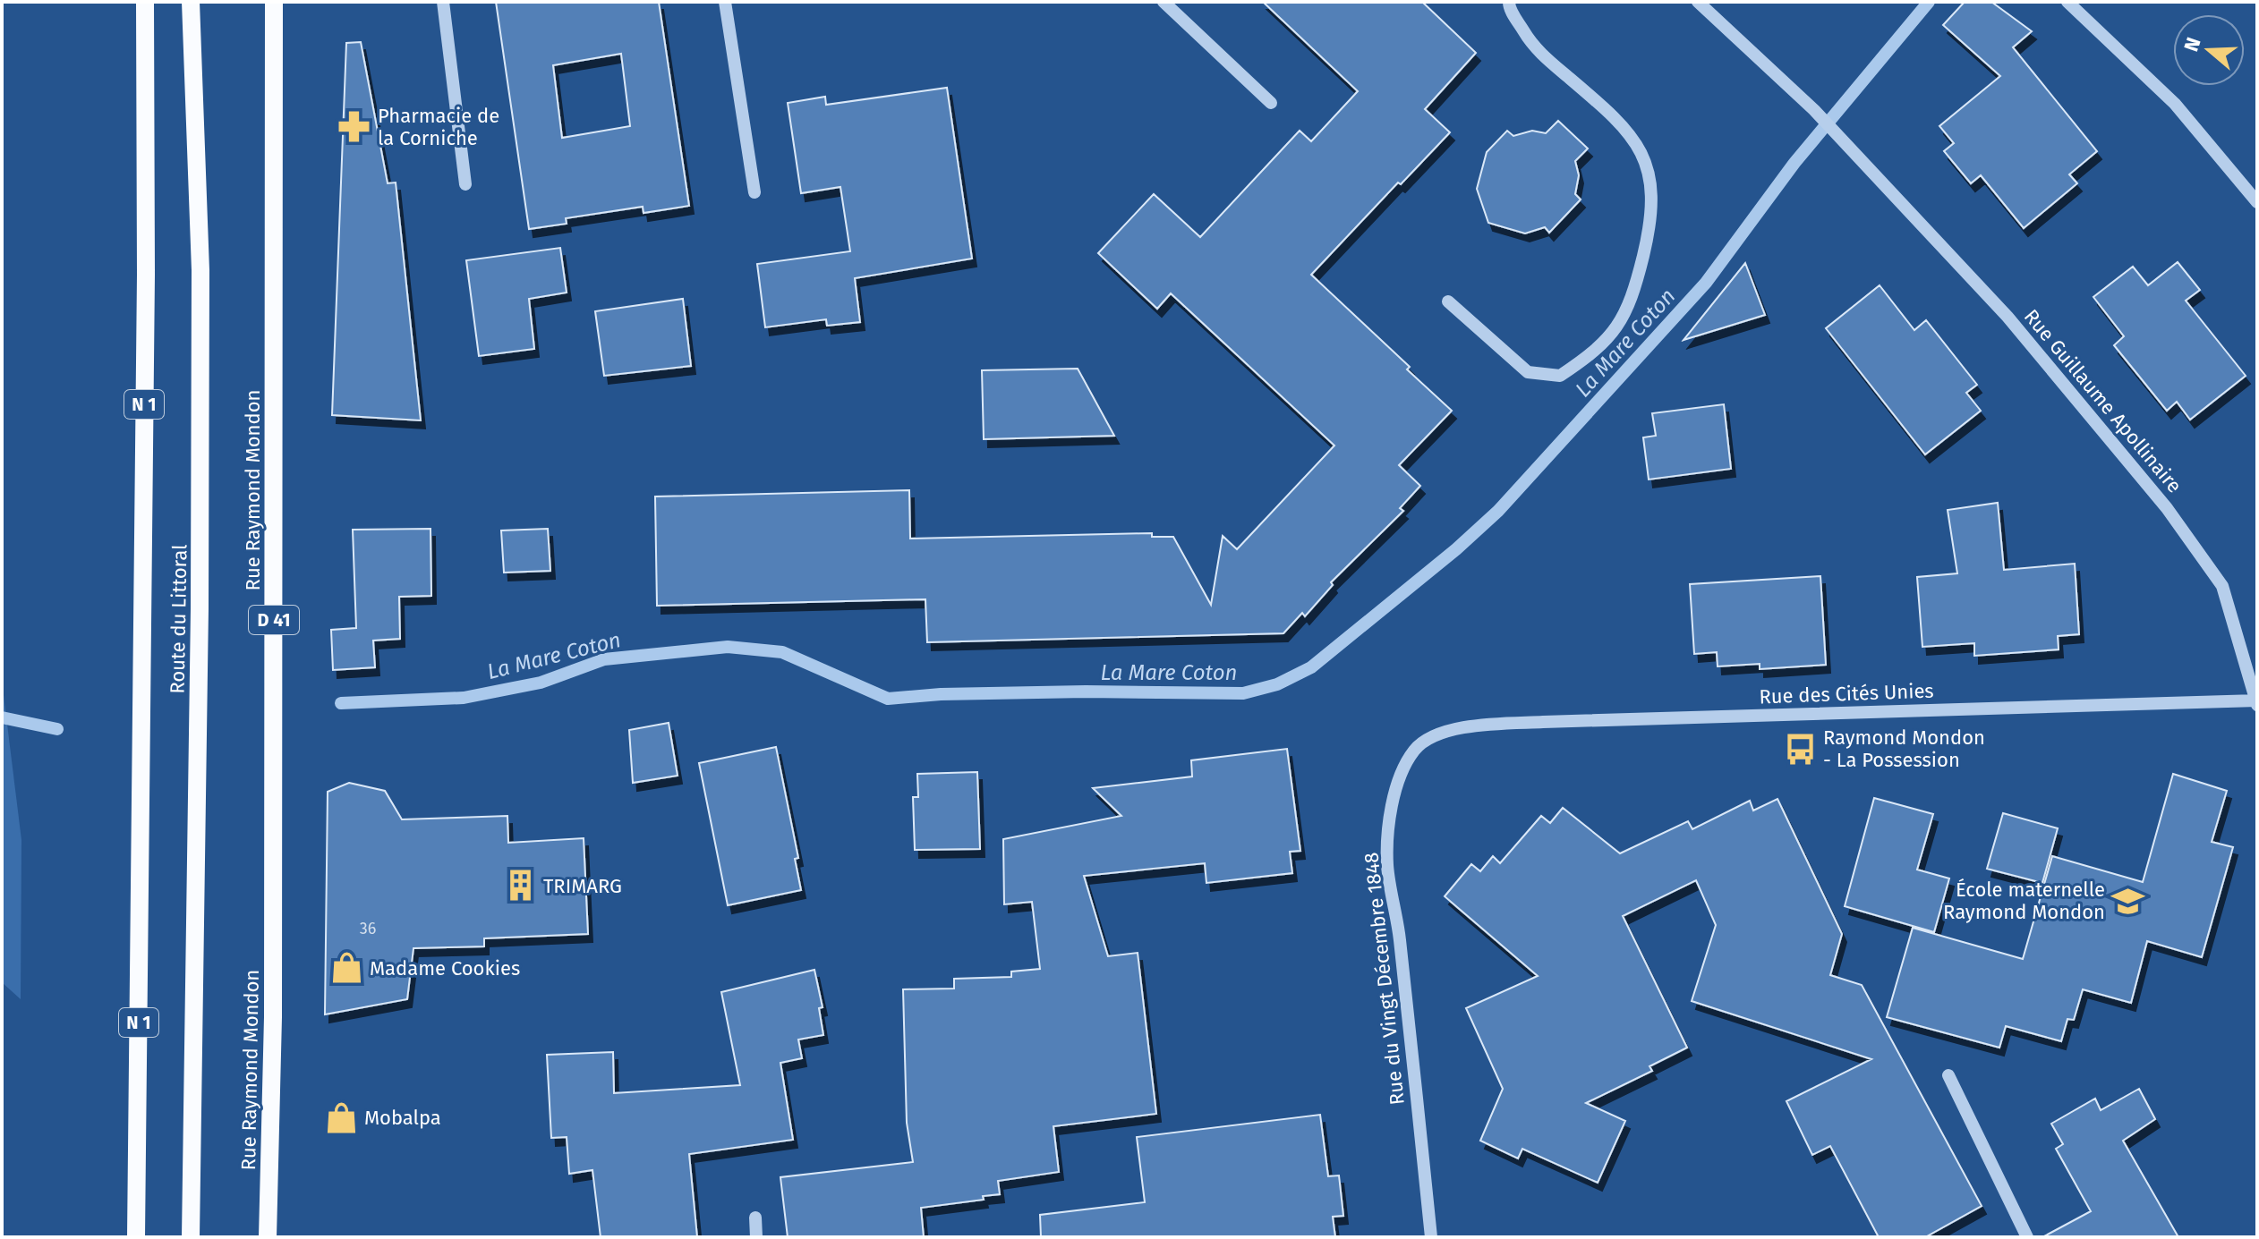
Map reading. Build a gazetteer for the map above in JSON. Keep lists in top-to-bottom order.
{
  "streets": {
    "main road": [
      "N 1",
      "Rue Raymond Mondon",
      "Route du Littoral",
      "D 41"
    ],
    "street": ["Rue Guillaume Apollinaire", "Rue des Cités Unies", "Rue du Vingt Décembre 1848"]
  },
  "crossings": [
    ["Rue Guillaume Apollinaire", "Rue des Cités Unies"],
    ["Rue des Cités Unies", "Rue du Vingt Décembre 1848"]
  ],
  "water": ["La Mare Coton"],
  "places": {
    "pharmacy": ["Pharmacie de la Corniche"],
    "bus stop": ["Raymond Mondon - La Possession"],
    "building": ["TRIMARG"],
    "school or university": ["École maternelle Raymond Mondon"],
    "shop": ["Madame Cookies", "Mobalpa"]
  },
  "house_numbers": ["36"],
  "north": "left"
}
